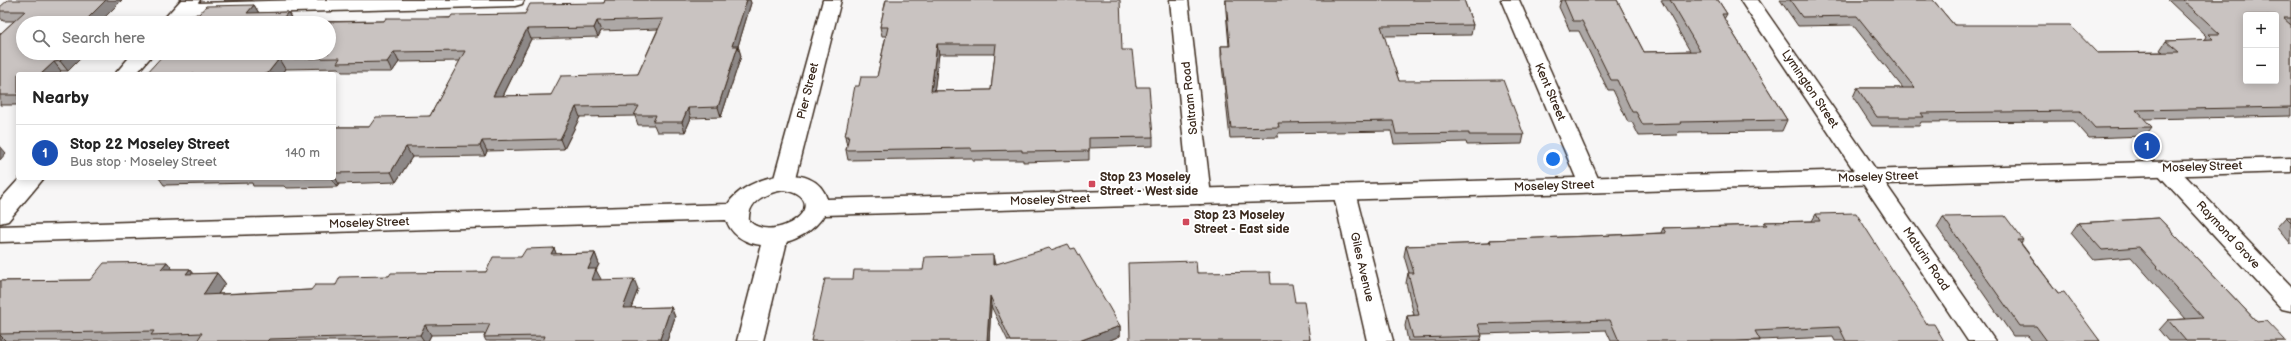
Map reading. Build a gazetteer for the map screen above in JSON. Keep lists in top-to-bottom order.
{
  "streets": {
    "street": [
      "Lymington Street",
      "Pier Street",
      "Kent Street",
      "Saltram Road",
      "Moseley Street",
      "Raymond Grove",
      "Maturin Road",
      "Giles Avenue"
    ]
  },
  "crossings": [
    ["Lymington Street", "Moseley Street"],
    ["Lymington Street", "Maturin Road"],
    ["Pier Street", "Moseley Street"],
    ["Kent Street", "Moseley Street"],
    ["Saltram Road", "Moseley Street"],
    ["Moseley Street", "Raymond Grove"],
    ["Moseley Street", "Maturin Road"],
    ["Moseley Street", "Giles Avenue"]
  ],
  "places": {
    "transit": ["Stop 23 Moseley Street - West side", "Stop 23 Moseley Street - East side"]
  },
  "page": {
    "map_buttons": ["+", "−"],
    "search": "Search here",
    "heading": "Nearby",
    "list": [
      {
        "mark": "1",
        "name": "Stop 22 Moseley Street",
        "note": "Bus stop · Moseley Street",
        "value": "140 m"
      }
    ],
    "pins": "1"
  }
}
